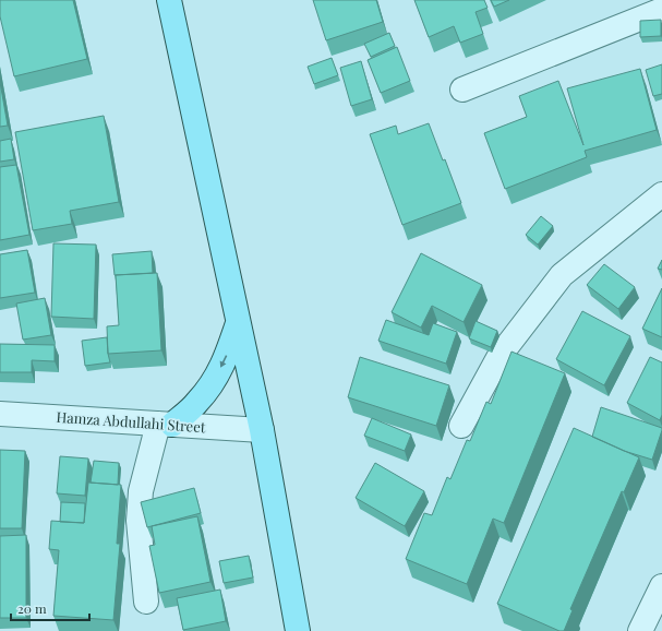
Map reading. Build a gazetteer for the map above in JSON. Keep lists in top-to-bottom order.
{
  "streets": {
    "street": ["Hamza Abdullahi Street"]
  },
  "scale_bar": "20 m"
}
